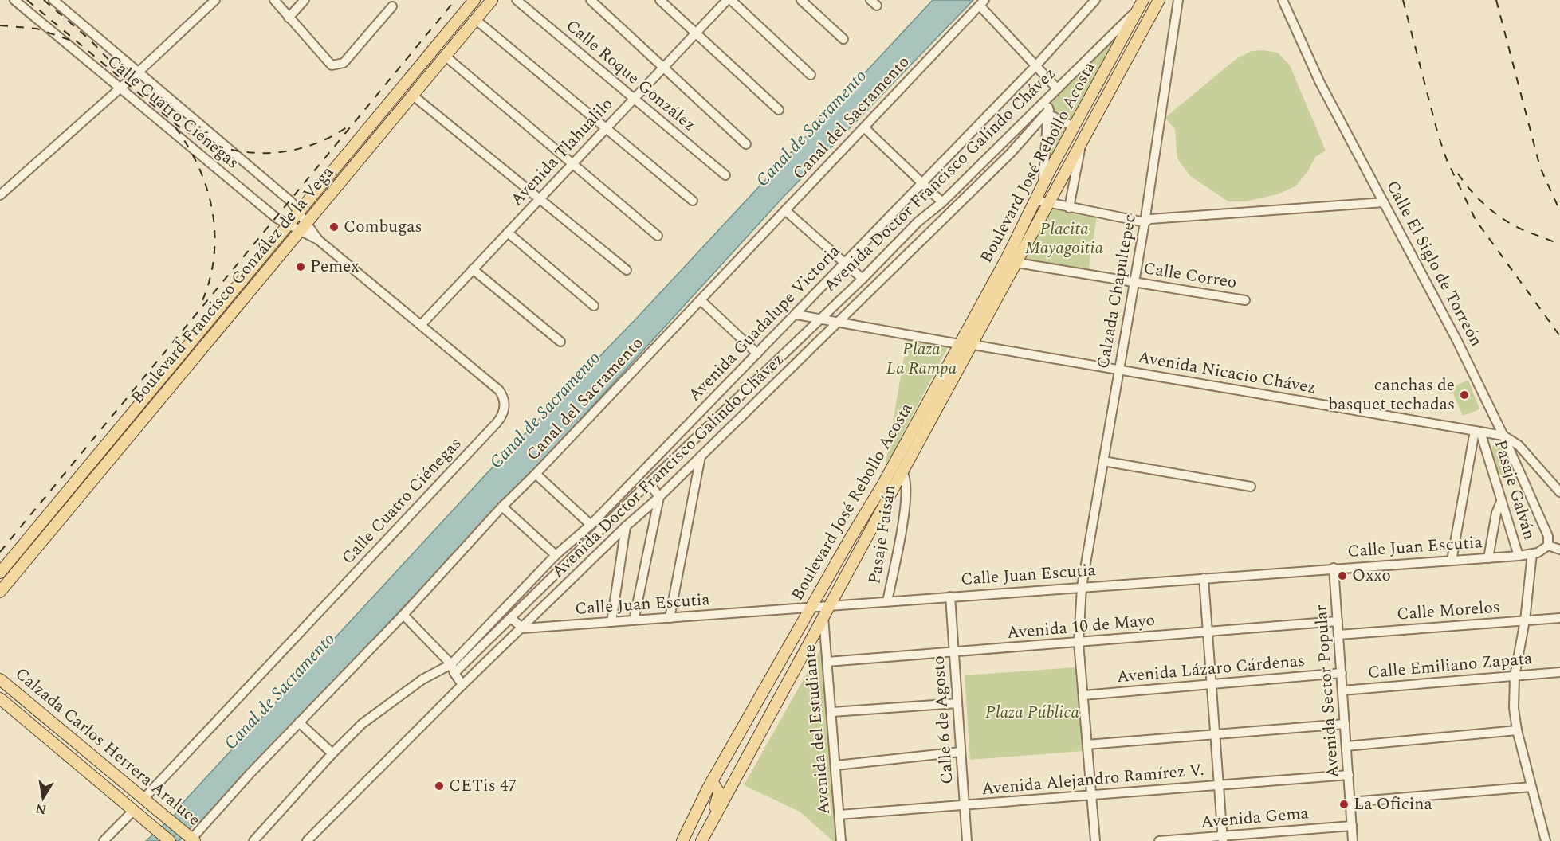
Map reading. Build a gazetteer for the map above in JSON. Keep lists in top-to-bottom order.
{
  "streets": {
    "main road": ["Boulevard José Rebollo Acosta", "Boulevard Francisco González de la Vega", "Calzada Carlos Herrera Araluce"],
    "street": [
      "Calle Roque González",
      "Calle Cuatro Ciénegas",
      "Canal del Sacramento",
      "Avenida Tlahualilo",
      "Avenida Doctor Francisco Galindo Chávez",
      "Calle El Siglo de Torreón",
      "Calle Correo",
      "Calzada Chapultepec",
      "Avenida Guadalupe Victoria",
      "Avenida Nicacio Chávez",
      "Pasaje Galván",
      "Pasaje Faisán",
      "Calle Juan Escutia",
      "Calle Morelos",
      "Avenida 10 de Mayo",
      "Calle Emiliano Zapata",
      "Avenida Lázaro Cárdenas",
      "Avenida Sector Popular",
      "Calle 6 de Agosto",
      "Avenida del Estudiante",
      "Avenida Alejandro Ramírez V.",
      "Avenida Gema"
    ]
  },
  "crossings": [
    ["Calle Roque González", "Avenida Tlahualilo"],
    ["Calle Cuatro Ciénegas", "Avenida Tlahualilo"],
    ["Calle Cuatro Ciénegas", "Boulevard Francisco González de la Vega"],
    ["Calle Cuatro Ciénegas", "Calzada Carlos Herrera Araluce"],
    ["Canal del Sacramento", "Calzada Carlos Herrera Araluce"],
    ["Boulevard José Rebollo Acosta", "Avenida Doctor Francisco Galindo Chávez"],
    ["Boulevard José Rebollo Acosta", "Calle Correo"],
    ["Boulevard José Rebollo Acosta", "Avenida Nicacio Chávez"],
    ["Boulevard José Rebollo Acosta", "Pasaje Faisán"],
    ["Boulevard José Rebollo Acosta", "Calle Juan Escutia"],
    ["Boulevard José Rebollo Acosta", "Avenida del Estudiante"],
    ["Avenida Doctor Francisco Galindo Chávez", "Avenida Guadalupe Victoria"],
    ["Avenida Doctor Francisco Galindo Chávez", "Calle Juan Escutia"],
    ["Calle El Siglo de Torreón", "Avenida Nicacio Chávez"],
    ["Calle El Siglo de Torreón", "Calle Juan Escutia"],
    ["Calle Correo", "Calzada Chapultepec"],
    ["Calzada Chapultepec", "Avenida Nicacio Chávez"],
    ["Calzada Chapultepec", "Calle Juan Escutia"],
    ["Calzada Chapultepec", "Avenida 10 de Mayo"],
    ["Calzada Chapultepec", "Avenida Lázaro Cárdenas"],
    ["Calzada Chapultepec", "Avenida Alejandro Ramírez V."],
    ["Avenida Nicacio Chávez", "Pasaje Galván"],
    ["Pasaje Galván", "Calle Juan Escutia"],
    ["Pasaje Faisán", "Calle Juan Escutia"],
    ["Calle Juan Escutia", "Avenida Sector Popular"],
    ["Calle Juan Escutia", "Calle 6 de Agosto"],
    ["Calle Juan Escutia", "Avenida del Estudiante"],
    ["Calle Morelos", "Avenida Sector Popular"],
    ["Avenida 10 de Mayo", "Avenida Sector Popular"],
    ["Avenida 10 de Mayo", "Calle 6 de Agosto"],
    ["Avenida 10 de Mayo", "Avenida del Estudiante"],
    ["Calle Emiliano Zapata", "Avenida Sector Popular"],
    ["Avenida Lázaro Cárdenas", "Avenida Sector Popular"],
    ["Avenida Sector Popular", "Avenida Alejandro Ramírez V."],
    ["Avenida Sector Popular", "Avenida Gema"],
    ["Calle 6 de Agosto", "Avenida Alejandro Ramírez V."],
    ["Avenida del Estudiante", "Avenida Alejandro Ramírez V."]
  ],
  "water": ["Canal de Sacramento"],
  "parks": ["Placita Mayagoitia", "Plaza La Rampa", "Plaza Pública"],
  "places": [
    "Combugas",
    "Pemex",
    "canchas de basquet techadas",
    "Oxxo",
    "CETis 47",
    "La Oficina"
  ],
  "north": "bottom"
}
